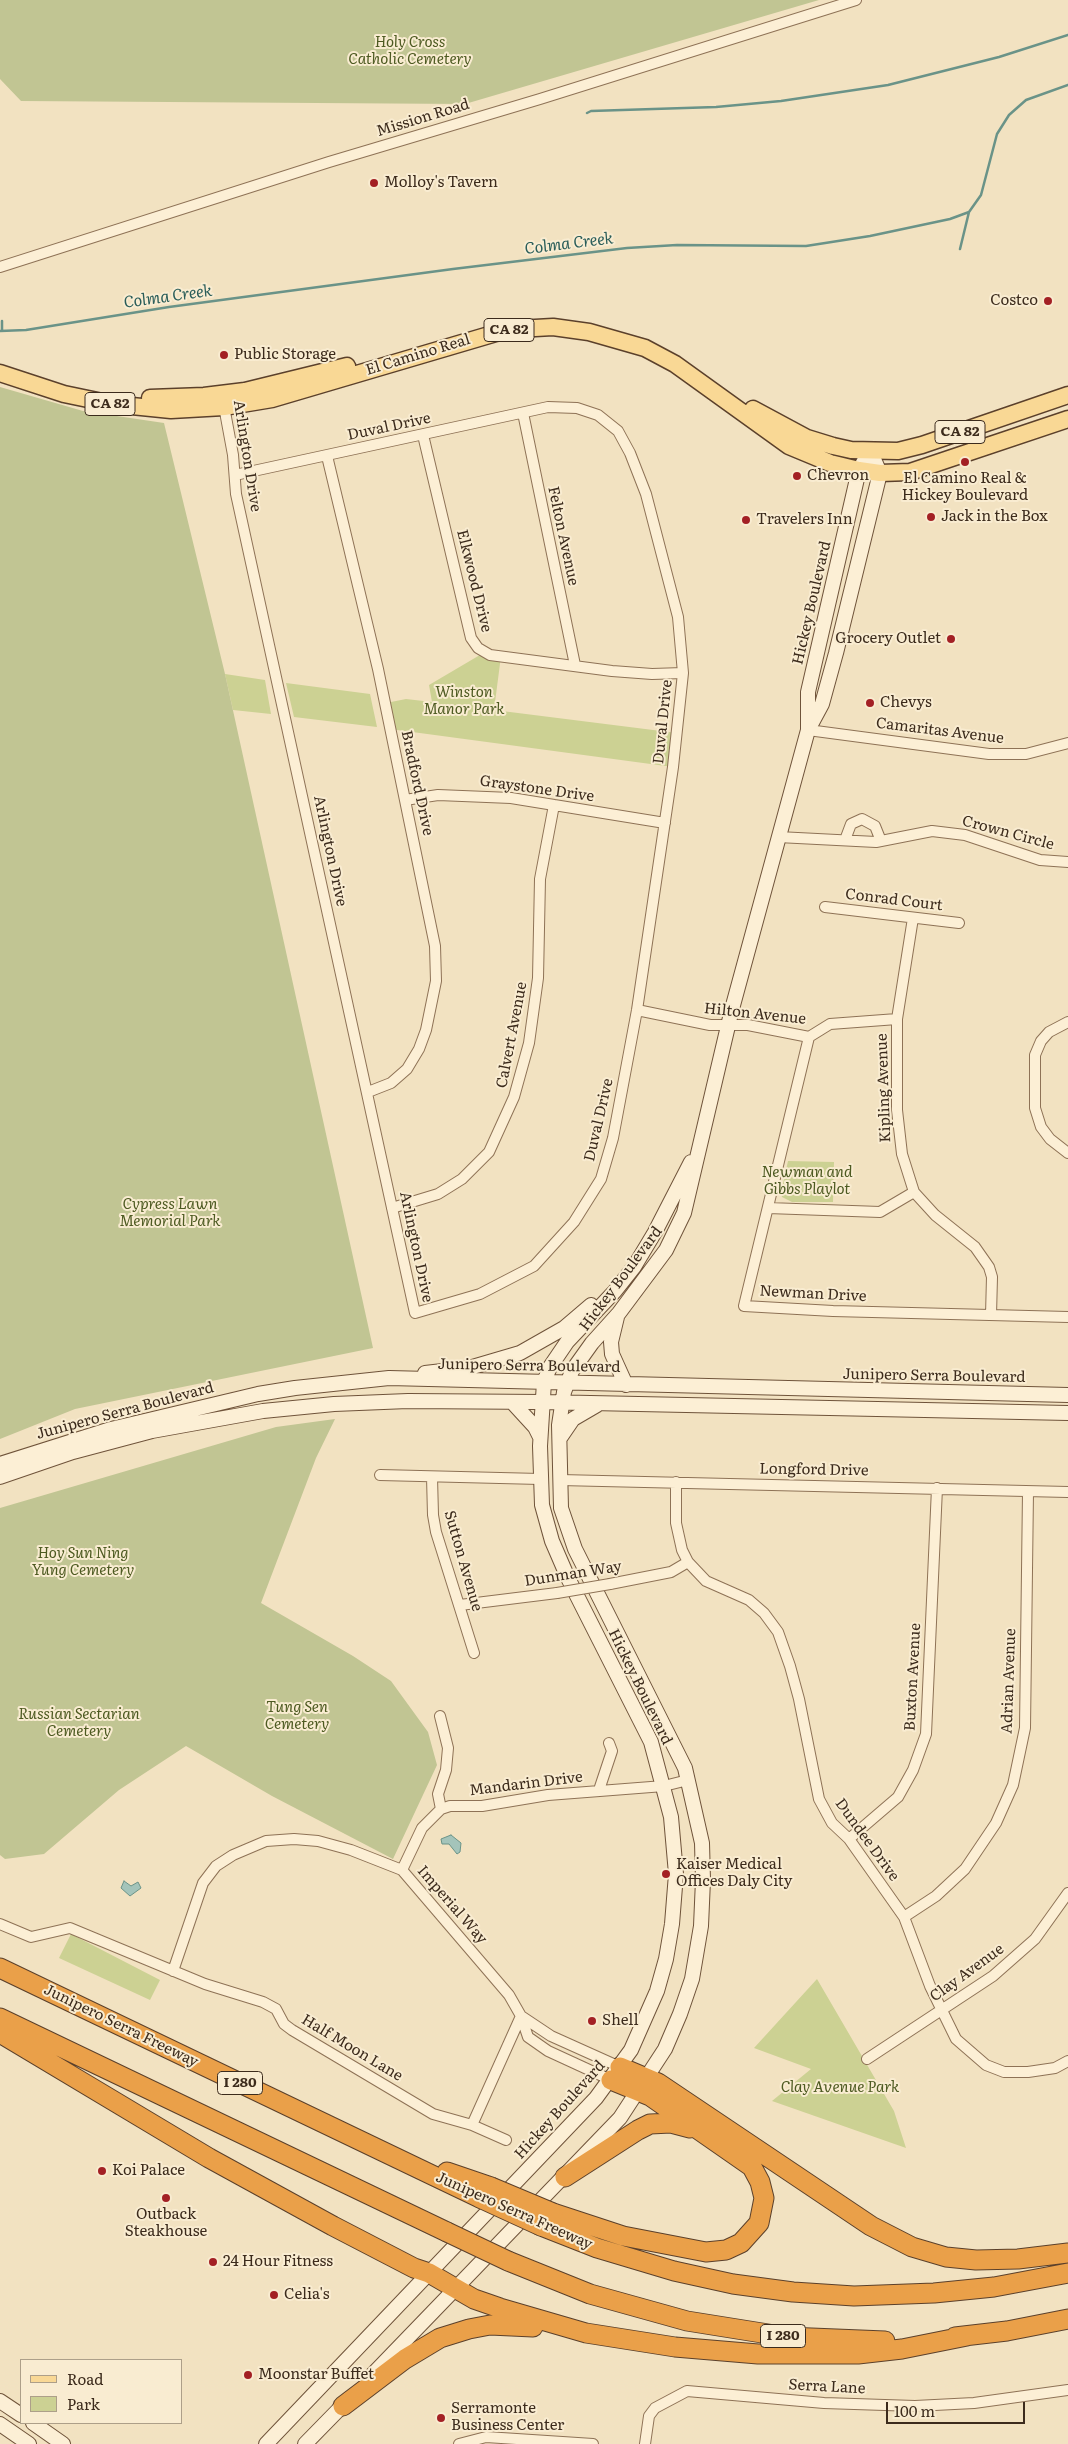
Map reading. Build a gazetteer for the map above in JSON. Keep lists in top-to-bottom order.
{
  "streets": {
    "highway": ["Junipero Serra Freeway", "I 280"],
    "main road": [
      "CA 82",
      "El Camino Real",
      "Hickey Boulevard",
      "Junipero Serra Boulevard"
    ],
    "street": [
      "Mission Road",
      "Duval Drive",
      "Arlington Drive",
      "Felton Avenue",
      "Elkwood Drive",
      "Camaritas Avenue",
      "Bradford Drive",
      "Graystone Drive",
      "Crown Circle",
      "Conrad Court",
      "Hilton Avenue",
      "Calvert Avenue",
      "Kipling Avenue",
      "Newman Drive",
      "Longford Drive",
      "Sutton Avenue",
      "Dunman Way",
      "Buxton Avenue",
      "Adrian Avenue",
      "Mandarin Drive",
      "Dundee Drive",
      "Imperial Way",
      "Clay Avenue",
      "Half Moon Lane",
      "Serra Lane"
    ]
  },
  "crossings": [
    ["El Camino Real", "Arlington Drive"],
    ["El Camino Real", "Hickey Boulevard"],
    ["Duval Drive", "Arlington Drive"],
    ["Duval Drive", "Felton Avenue"],
    ["Duval Drive", "Elkwood Drive"],
    ["Duval Drive", "Bradford Drive"],
    ["Duval Drive", "Graystone Drive"],
    ["Duval Drive", "Hilton Avenue"],
    ["Arlington Drive", "Bradford Drive"],
    ["Arlington Drive", "Calvert Avenue"],
    ["Felton Avenue", "Elkwood Drive"],
    ["Hickey Boulevard", "Camaritas Avenue"],
    ["Hickey Boulevard", "Crown Circle"],
    ["Hickey Boulevard", "Hilton Avenue"],
    ["Hickey Boulevard", "Junipero Serra Boulevard"],
    ["Hickey Boulevard", "Longford Drive"],
    ["Hickey Boulevard", "Mandarin Drive"],
    ["Hickey Boulevard", "Imperial Way"],
    ["Bradford Drive", "Graystone Drive"],
    ["Graystone Drive", "Calvert Avenue"],
    ["Conrad Court", "Kipling Avenue"],
    ["Hilton Avenue", "Kipling Avenue"],
    ["Hilton Avenue", "Newman Drive"],
    ["Kipling Avenue", "Newman Drive"],
    ["Longford Drive", "Buxton Avenue"],
    ["Longford Drive", "Adrian Avenue"],
    ["Longford Drive", "Dundee Drive"],
    ["Sutton Avenue", "Dunman Way"],
    ["Dunman Way", "Dundee Drive"],
    ["Buxton Avenue", "Dundee Drive"],
    ["Adrian Avenue", "Dundee Drive"],
    ["Dundee Drive", "Clay Avenue"],
    ["Imperial Way", "Half Moon Lane"]
  ],
  "water": ["Colma Creek"],
  "parks": [
    "Holy Cross Catholic Cemetery",
    "Winston Manor Park",
    "Newman and Gibbs Playlot",
    "Cypress Lawn Memorial Park",
    "Hoy Sun Ning Yung Cemetery",
    "Tung Sen Cemetery",
    "Russian Sectarian Cemetery",
    "Clay Avenue Park"
  ],
  "places": [
    "Molloy's Tavern",
    "Costco",
    "Public Storage",
    "El Camino Real & Hickey Boulevard",
    "Chevron",
    "Jack in the Box",
    "Travelers Inn",
    "Grocery Outlet",
    "Chevys",
    "Kaiser Medical Offices Daly City",
    "Shell",
    "Koi Palace",
    "Outback Steakhouse",
    "24 Hour Fitness",
    "Celia's",
    "Moonstar Buffet",
    "Serramonte Business Center"
  ],
  "legend": ["Road", "Park"],
  "scale_bar": "100 m"
}
